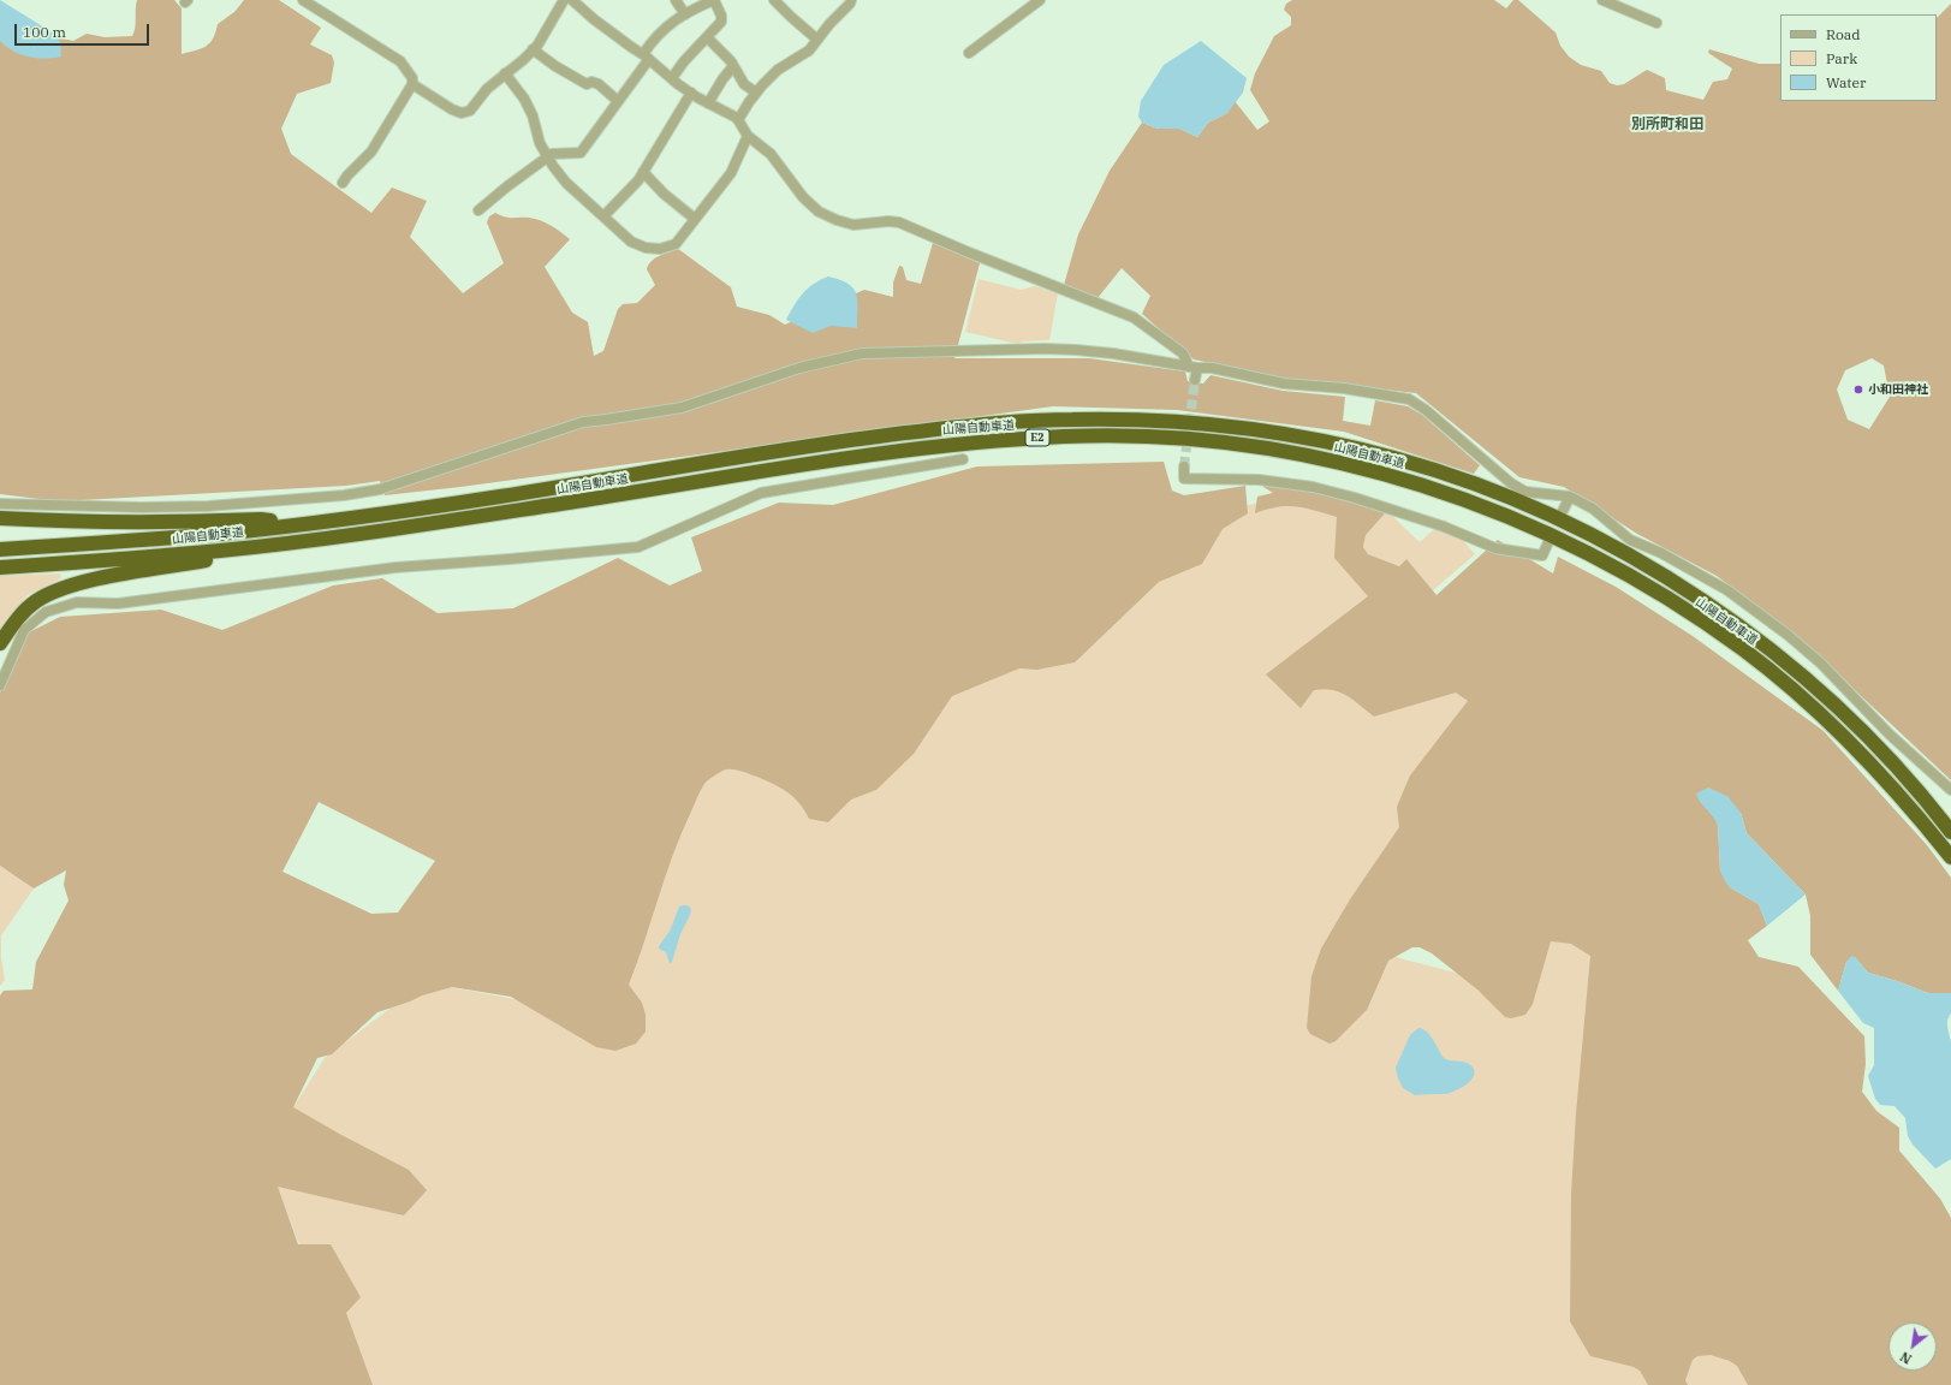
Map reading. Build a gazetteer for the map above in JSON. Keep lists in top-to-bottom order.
{
  "streets": {
    "highway": ["山陽自動車道", "E2"]
  },
  "districts": ["別所町和田"],
  "places": ["小和田神社"],
  "legend": ["Road", "Park", "Water"],
  "scale_bar": "100 m",
  "north": "bottom left"
}
